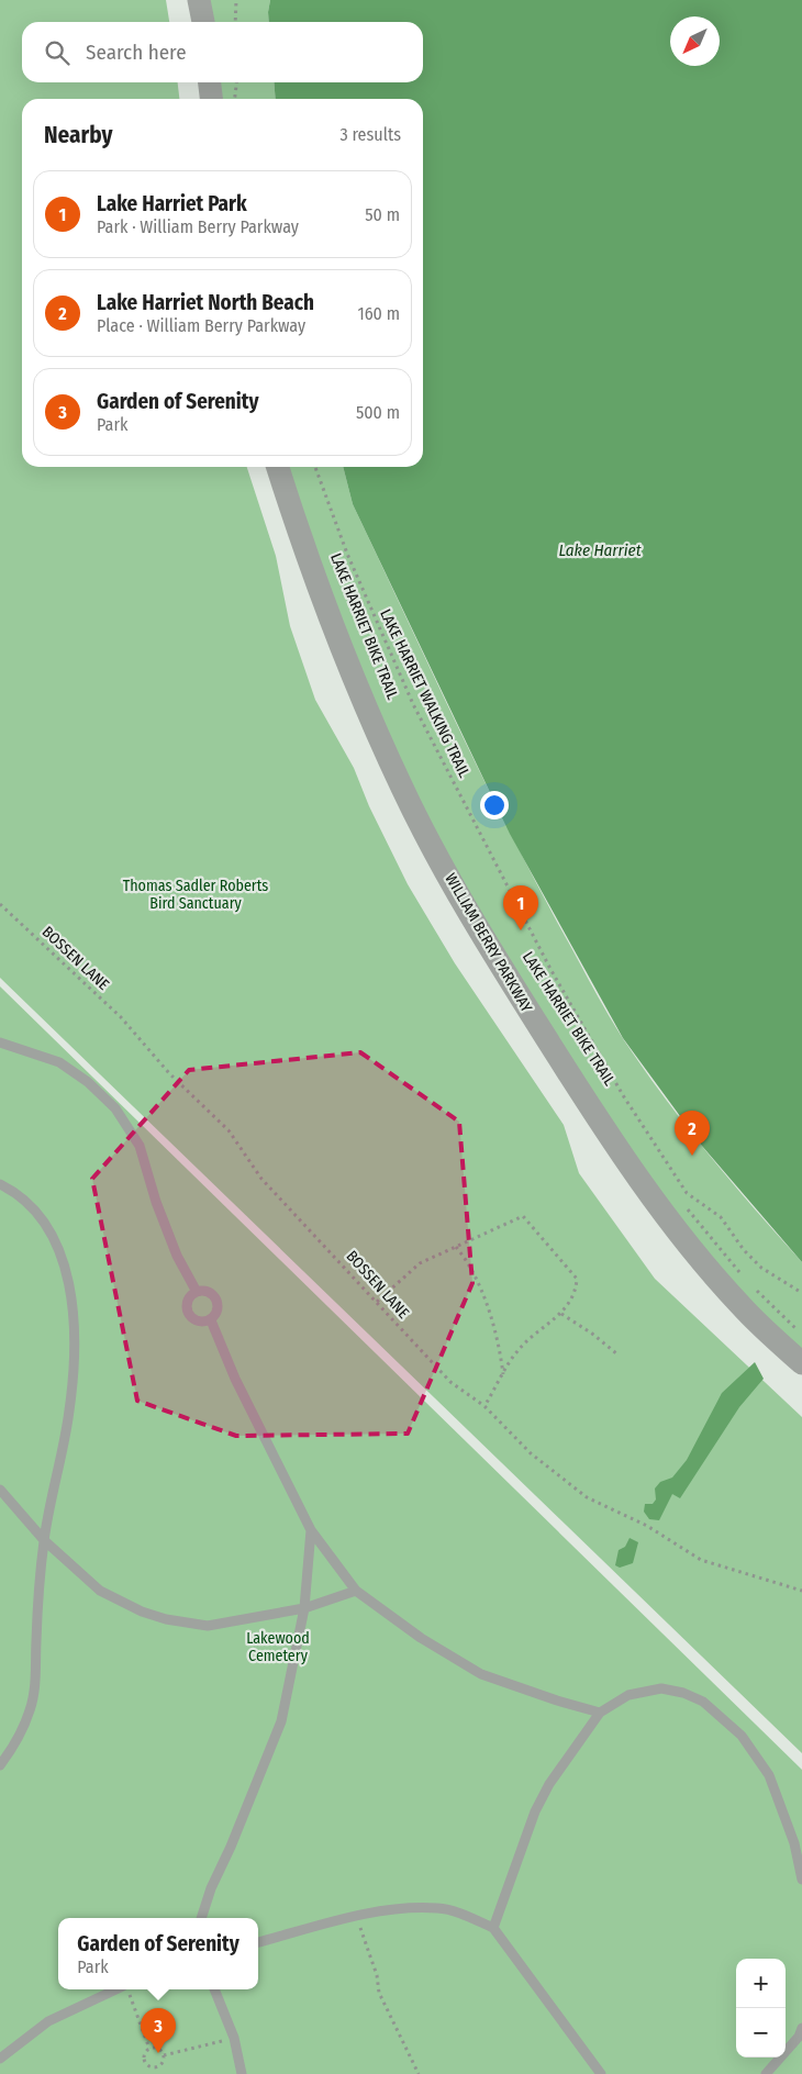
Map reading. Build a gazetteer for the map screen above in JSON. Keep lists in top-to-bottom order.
{
  "streets": {
    "street": ["WILLIAM BERRY PARKWAY"],
    "path": ["LAKE HARRIET WALKING TRAIL", "BOSSEN LANE"]
  },
  "water": ["Lake Harriet"],
  "parks": ["Thomas Sadler Roberts Bird Sanctuary", "Lakewood Cemetery"],
  "north": "bottom left",
  "page": {
    "search": "Search here",
    "heading": ["Nearby", "3 results"],
    "list": [
      {
        "mark": "1",
        "name": "Lake Harriet Park",
        "note": "Park · William Berry Parkway",
        "value": "50 m"
      },
      {
        "mark": "2",
        "name": "Lake Harriet North Beach",
        "note": "Place · William Berry Parkway",
        "value": "160 m"
      },
      {
        "mark": "3",
        "name": "Garden of Serenity",
        "note": "Park",
        "value": "500 m"
      }
    ],
    "pins": ["1", "2", "3"],
    "popup": ["Garden of Serenity", "Park"],
    "map_buttons": ["+", "−"]
  }
}
